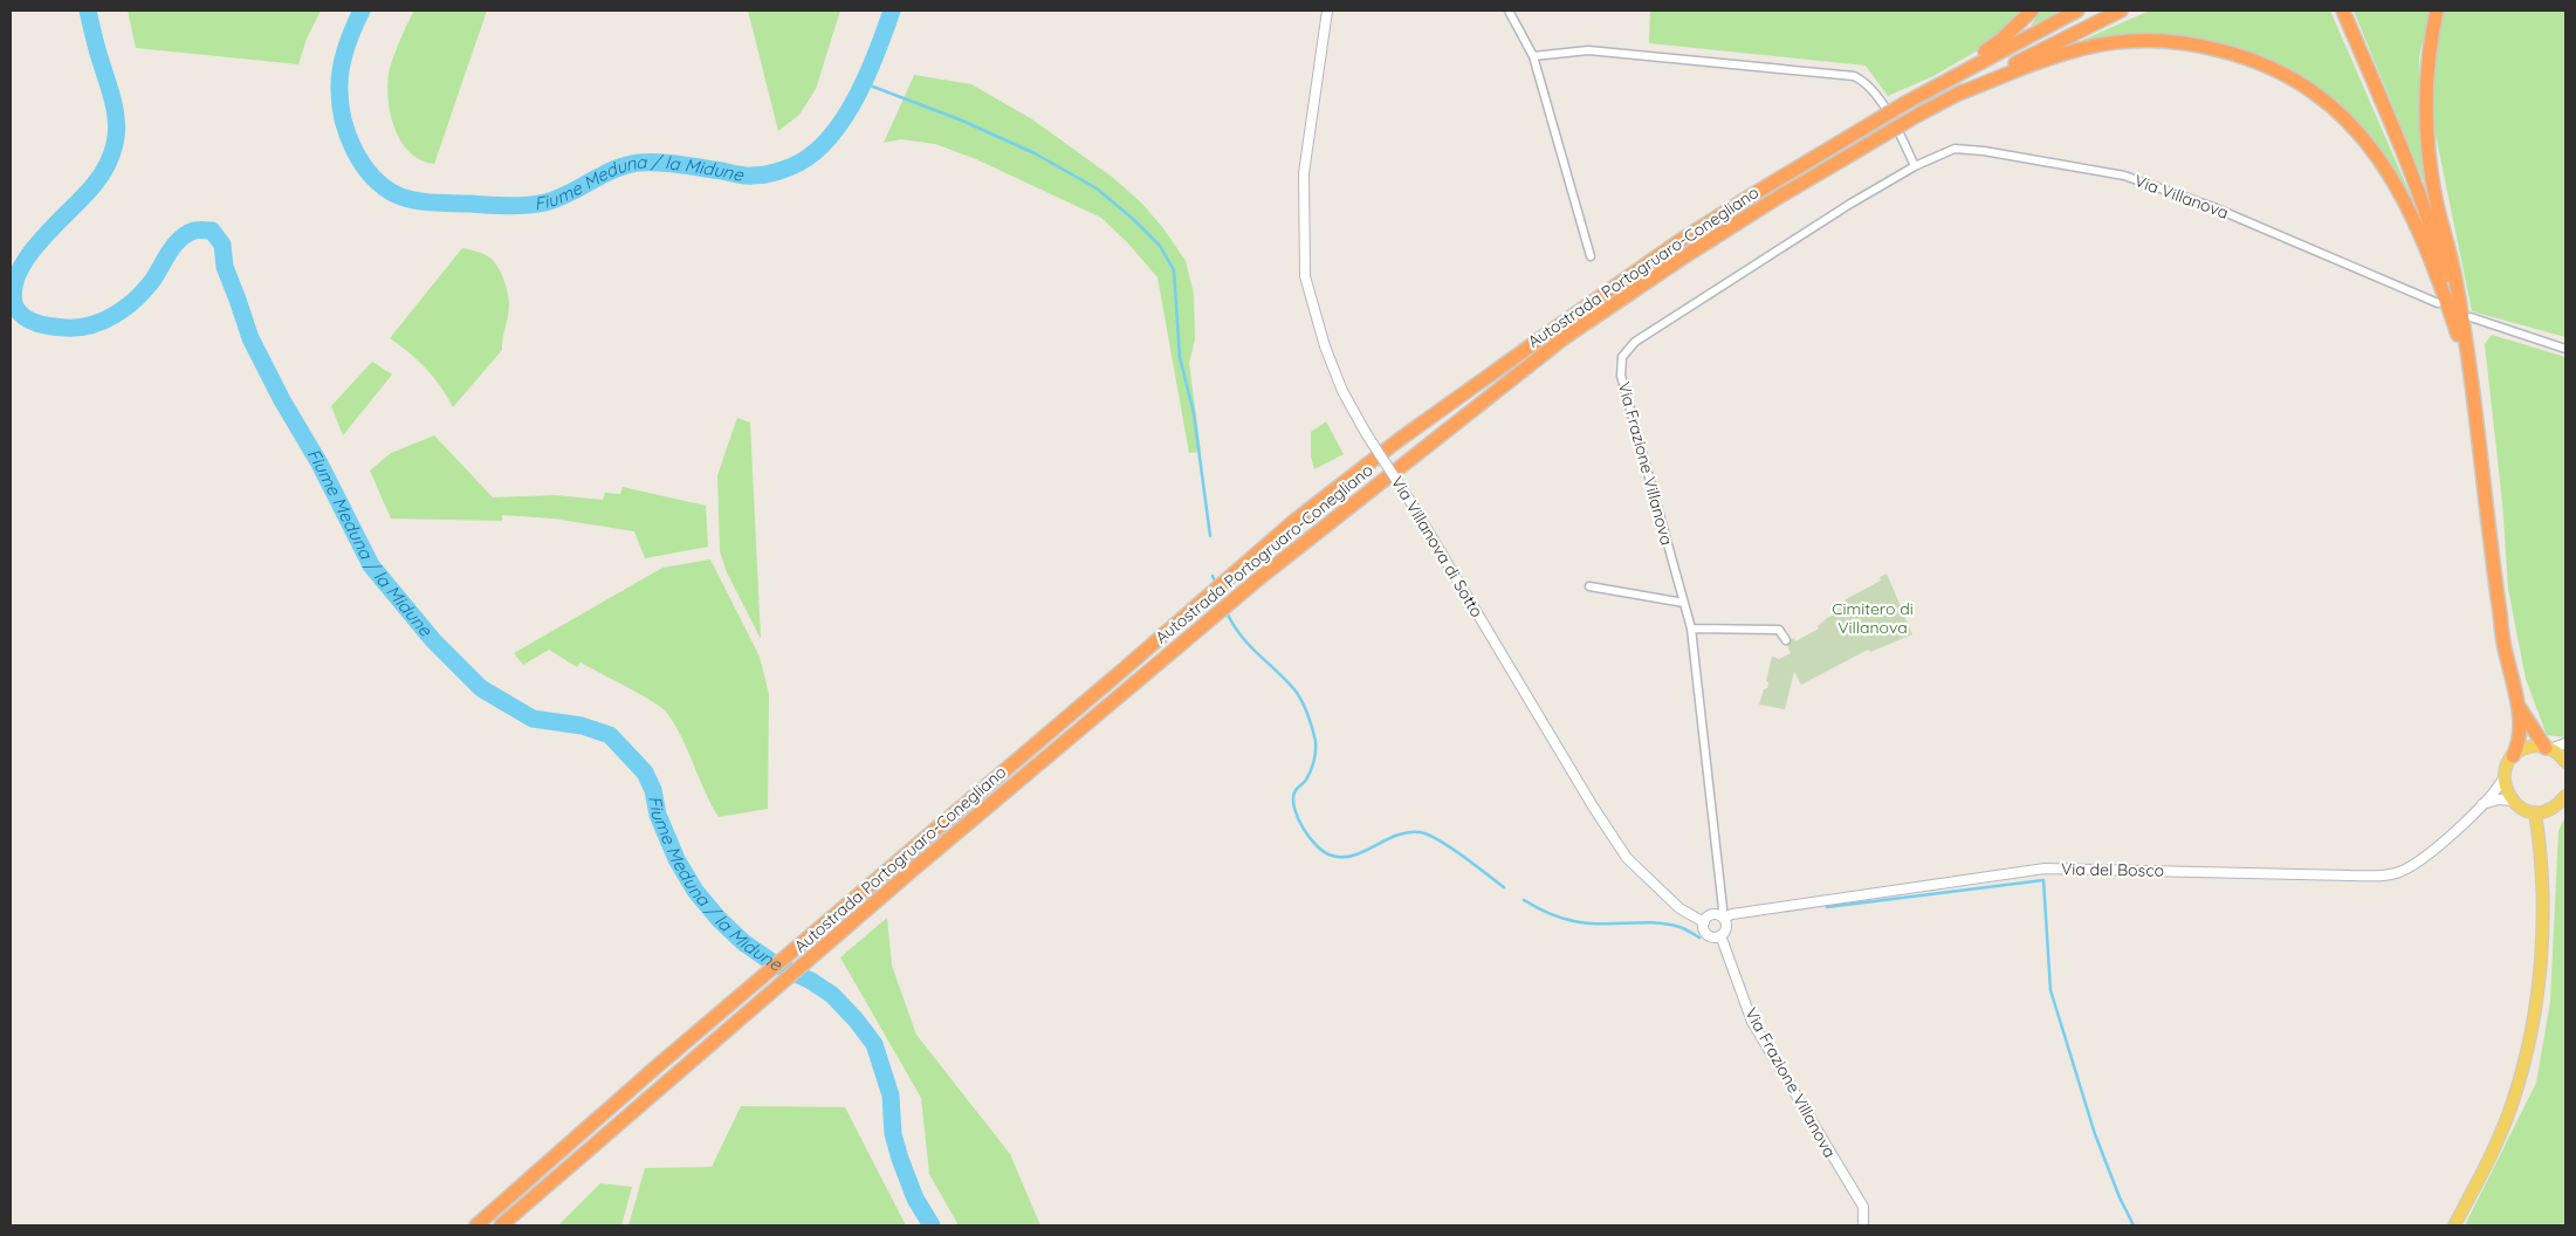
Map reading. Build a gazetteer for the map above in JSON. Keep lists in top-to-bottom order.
{
  "streets": {
    "highway": ["Autostrada Portogruaro-Conegliano"],
    "street": [
      "Via Villanova",
      "Via Frazione Villanova",
      "Via Villanova di Sotto",
      "Via del Bosco"
    ]
  },
  "crossings": [
    ["Via Villanova", "Via Frazione Villanova"],
    ["Via Frazione Villanova", "Via Villanova di Sotto"],
    ["Via Frazione Villanova", "Via del Bosco"],
    ["Via Villanova di Sotto", "Via del Bosco"]
  ],
  "water": ["Fiume Meduna / la Midune"],
  "parks": ["Cimitero di Villanova"]
}
